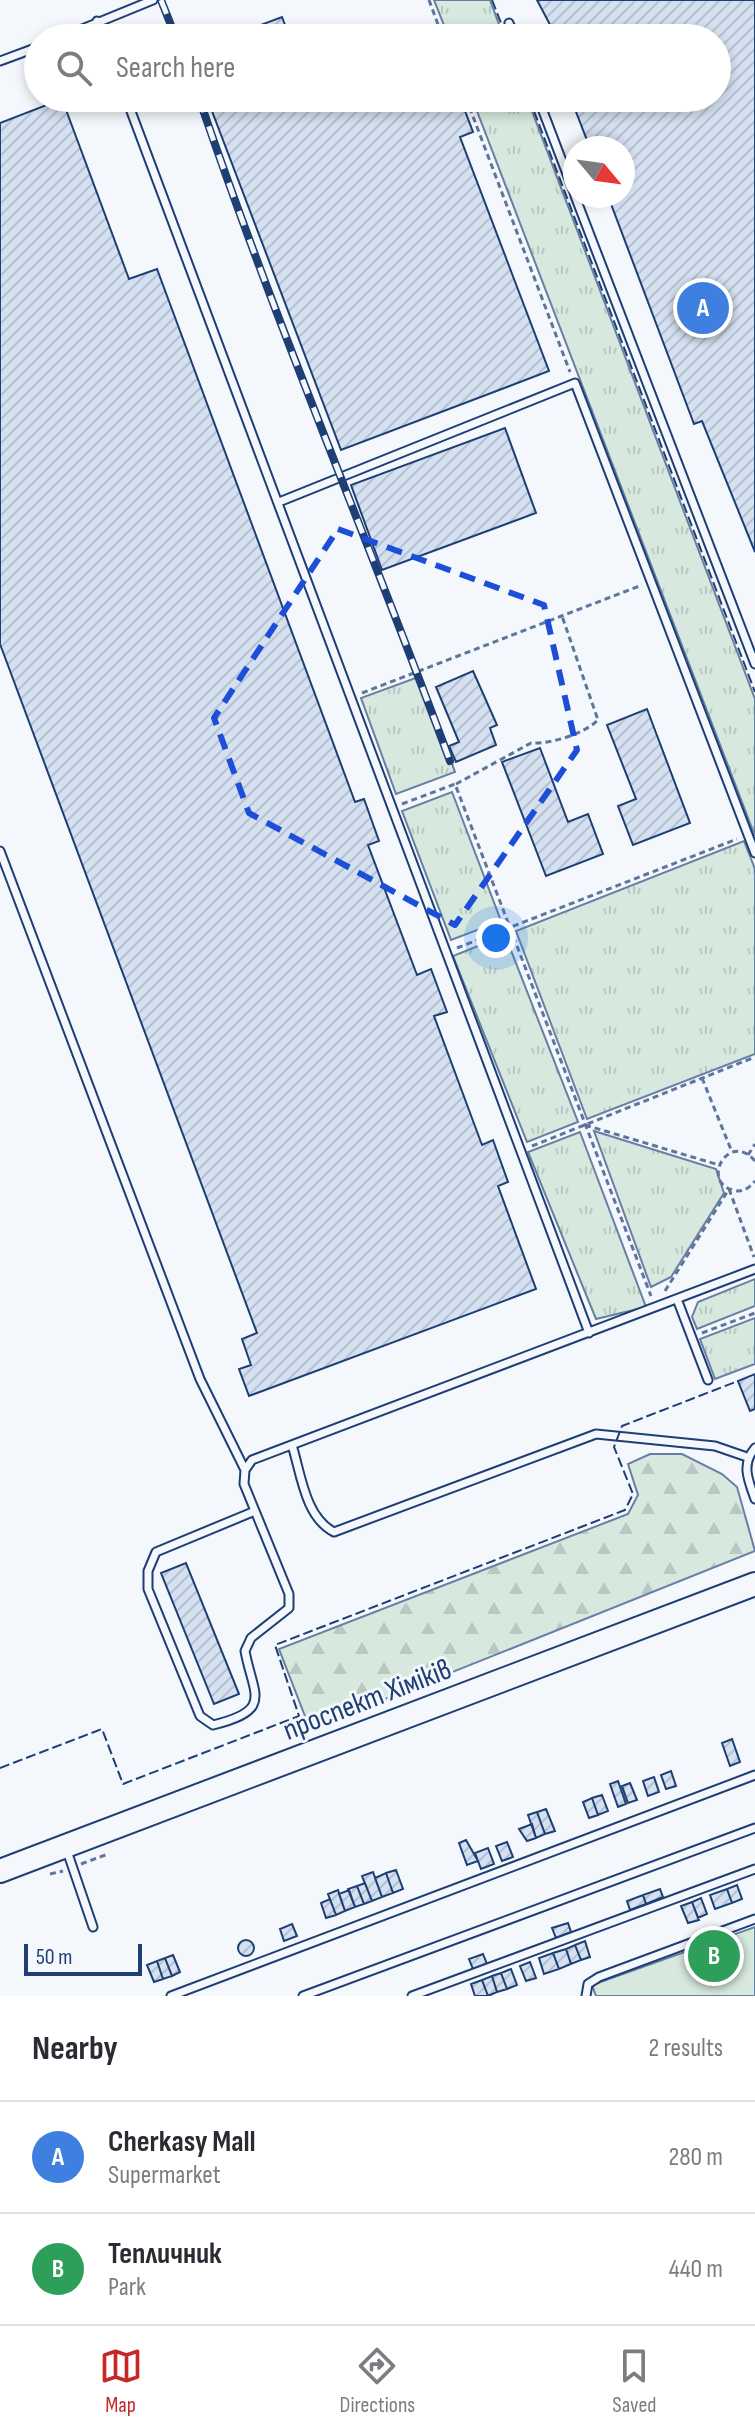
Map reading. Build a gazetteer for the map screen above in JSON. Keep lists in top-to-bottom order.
{
  "streets": {
    "main road": ["проспект Хіміків"]
  },
  "scale_bar": "50 m",
  "north": "bottom right",
  "page": {
    "search": "Search here",
    "pins": ["A", "B"],
    "scale": "50 m",
    "heading": ["Nearby", "2 results"],
    "list": [
      {
        "mark": "A",
        "name": "Cherkasy Mall",
        "note": "Supermarket",
        "value": "280 m"
      },
      {
        "mark": "B",
        "name": "Тепличник",
        "note": "Park",
        "value": "440 m"
      }
    ],
    "nav": ["Map", "Directions", "Saved"]
  }
}
